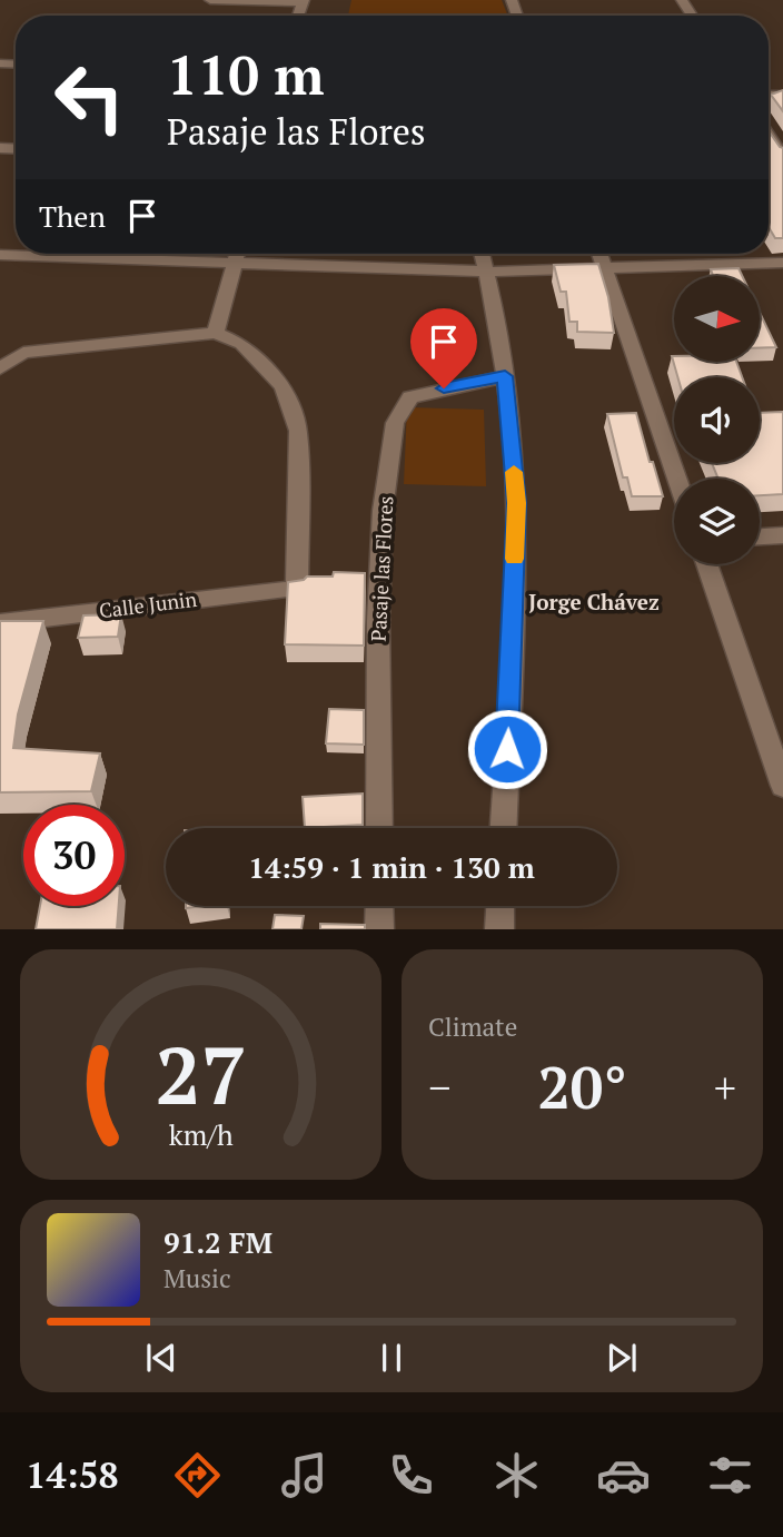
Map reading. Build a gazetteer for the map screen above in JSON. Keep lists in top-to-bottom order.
{
  "streets": {
    "street": ["Pasaje las Flores", "Calle Junin"]
  },
  "districts": ["Jorge Chávez"],
  "north": "right",
  "page": {
    "turn": ["110 m", "Pasaje las Flores"],
    "then": "Then",
    "limit": "30",
    "trip": "14:59 · 1 min · 130 m",
    "tile": "Climate",
    "heat": ["−", "20°", "+"],
    "song": ["91.2 FM", "Music"],
    "tabs": "14:58",
    "gauge": ["27", "km/h"]
  }
}
